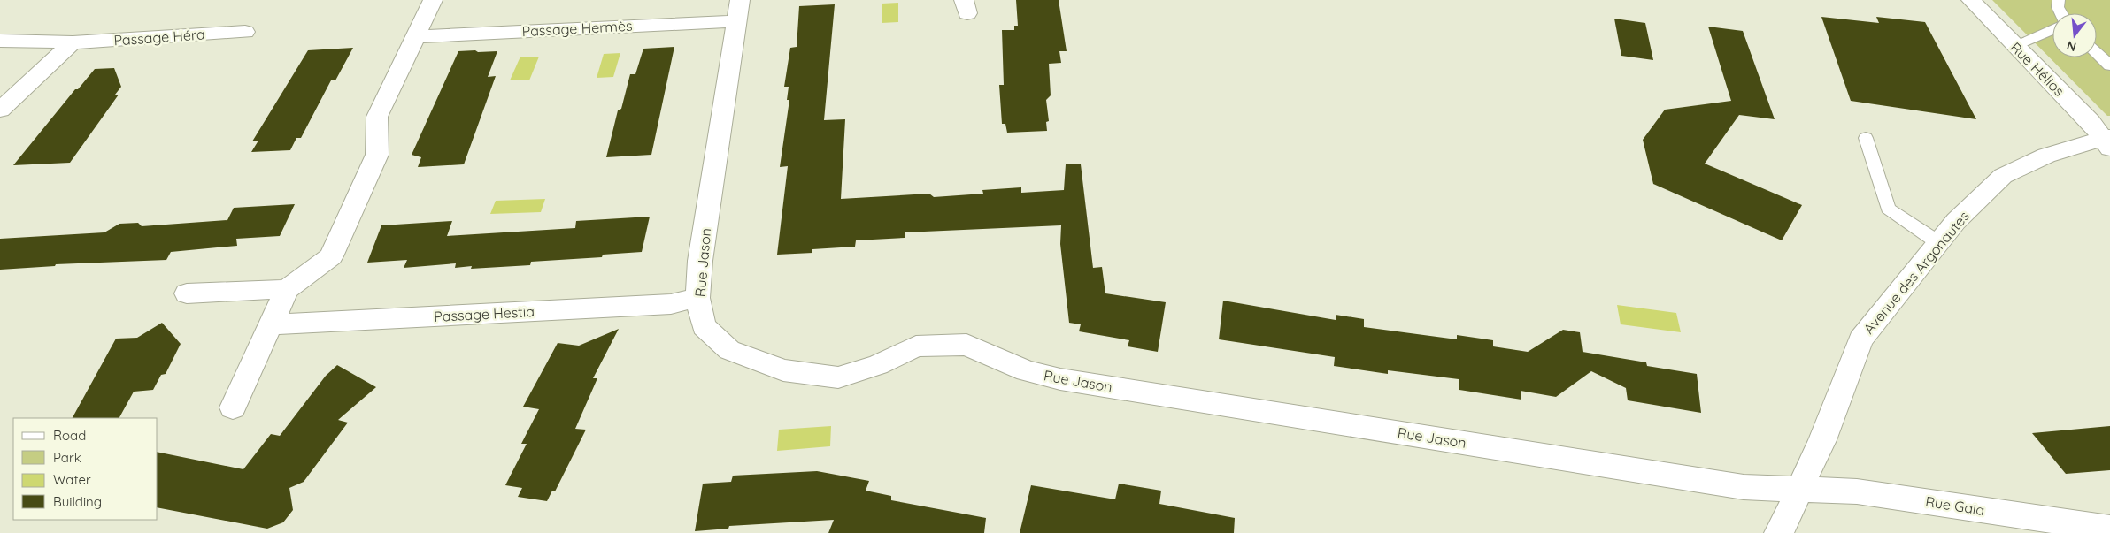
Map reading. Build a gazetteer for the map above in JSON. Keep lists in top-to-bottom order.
{
  "streets": {
    "street": [
      "Passage Hermès",
      "Passage Héra",
      "Rue Hélios",
      "Rue Jason",
      "Avenue des Argonautes",
      "Passage Hestia",
      "Rue Gaia"
    ]
  },
  "crossings": [
    ["Passage Hermès", "Rue Jason"],
    ["Rue Hélios", "Avenue des Argonautes"],
    ["Rue Jason", "Avenue des Argonautes"],
    ["Rue Jason", "Passage Hestia"],
    ["Rue Jason", "Rue Gaia"],
    ["Avenue des Argonautes", "Rue Gaia"]
  ],
  "legend": [
    "Road",
    "Park",
    "Water",
    "Building"
  ],
  "north": "bottom"
}
